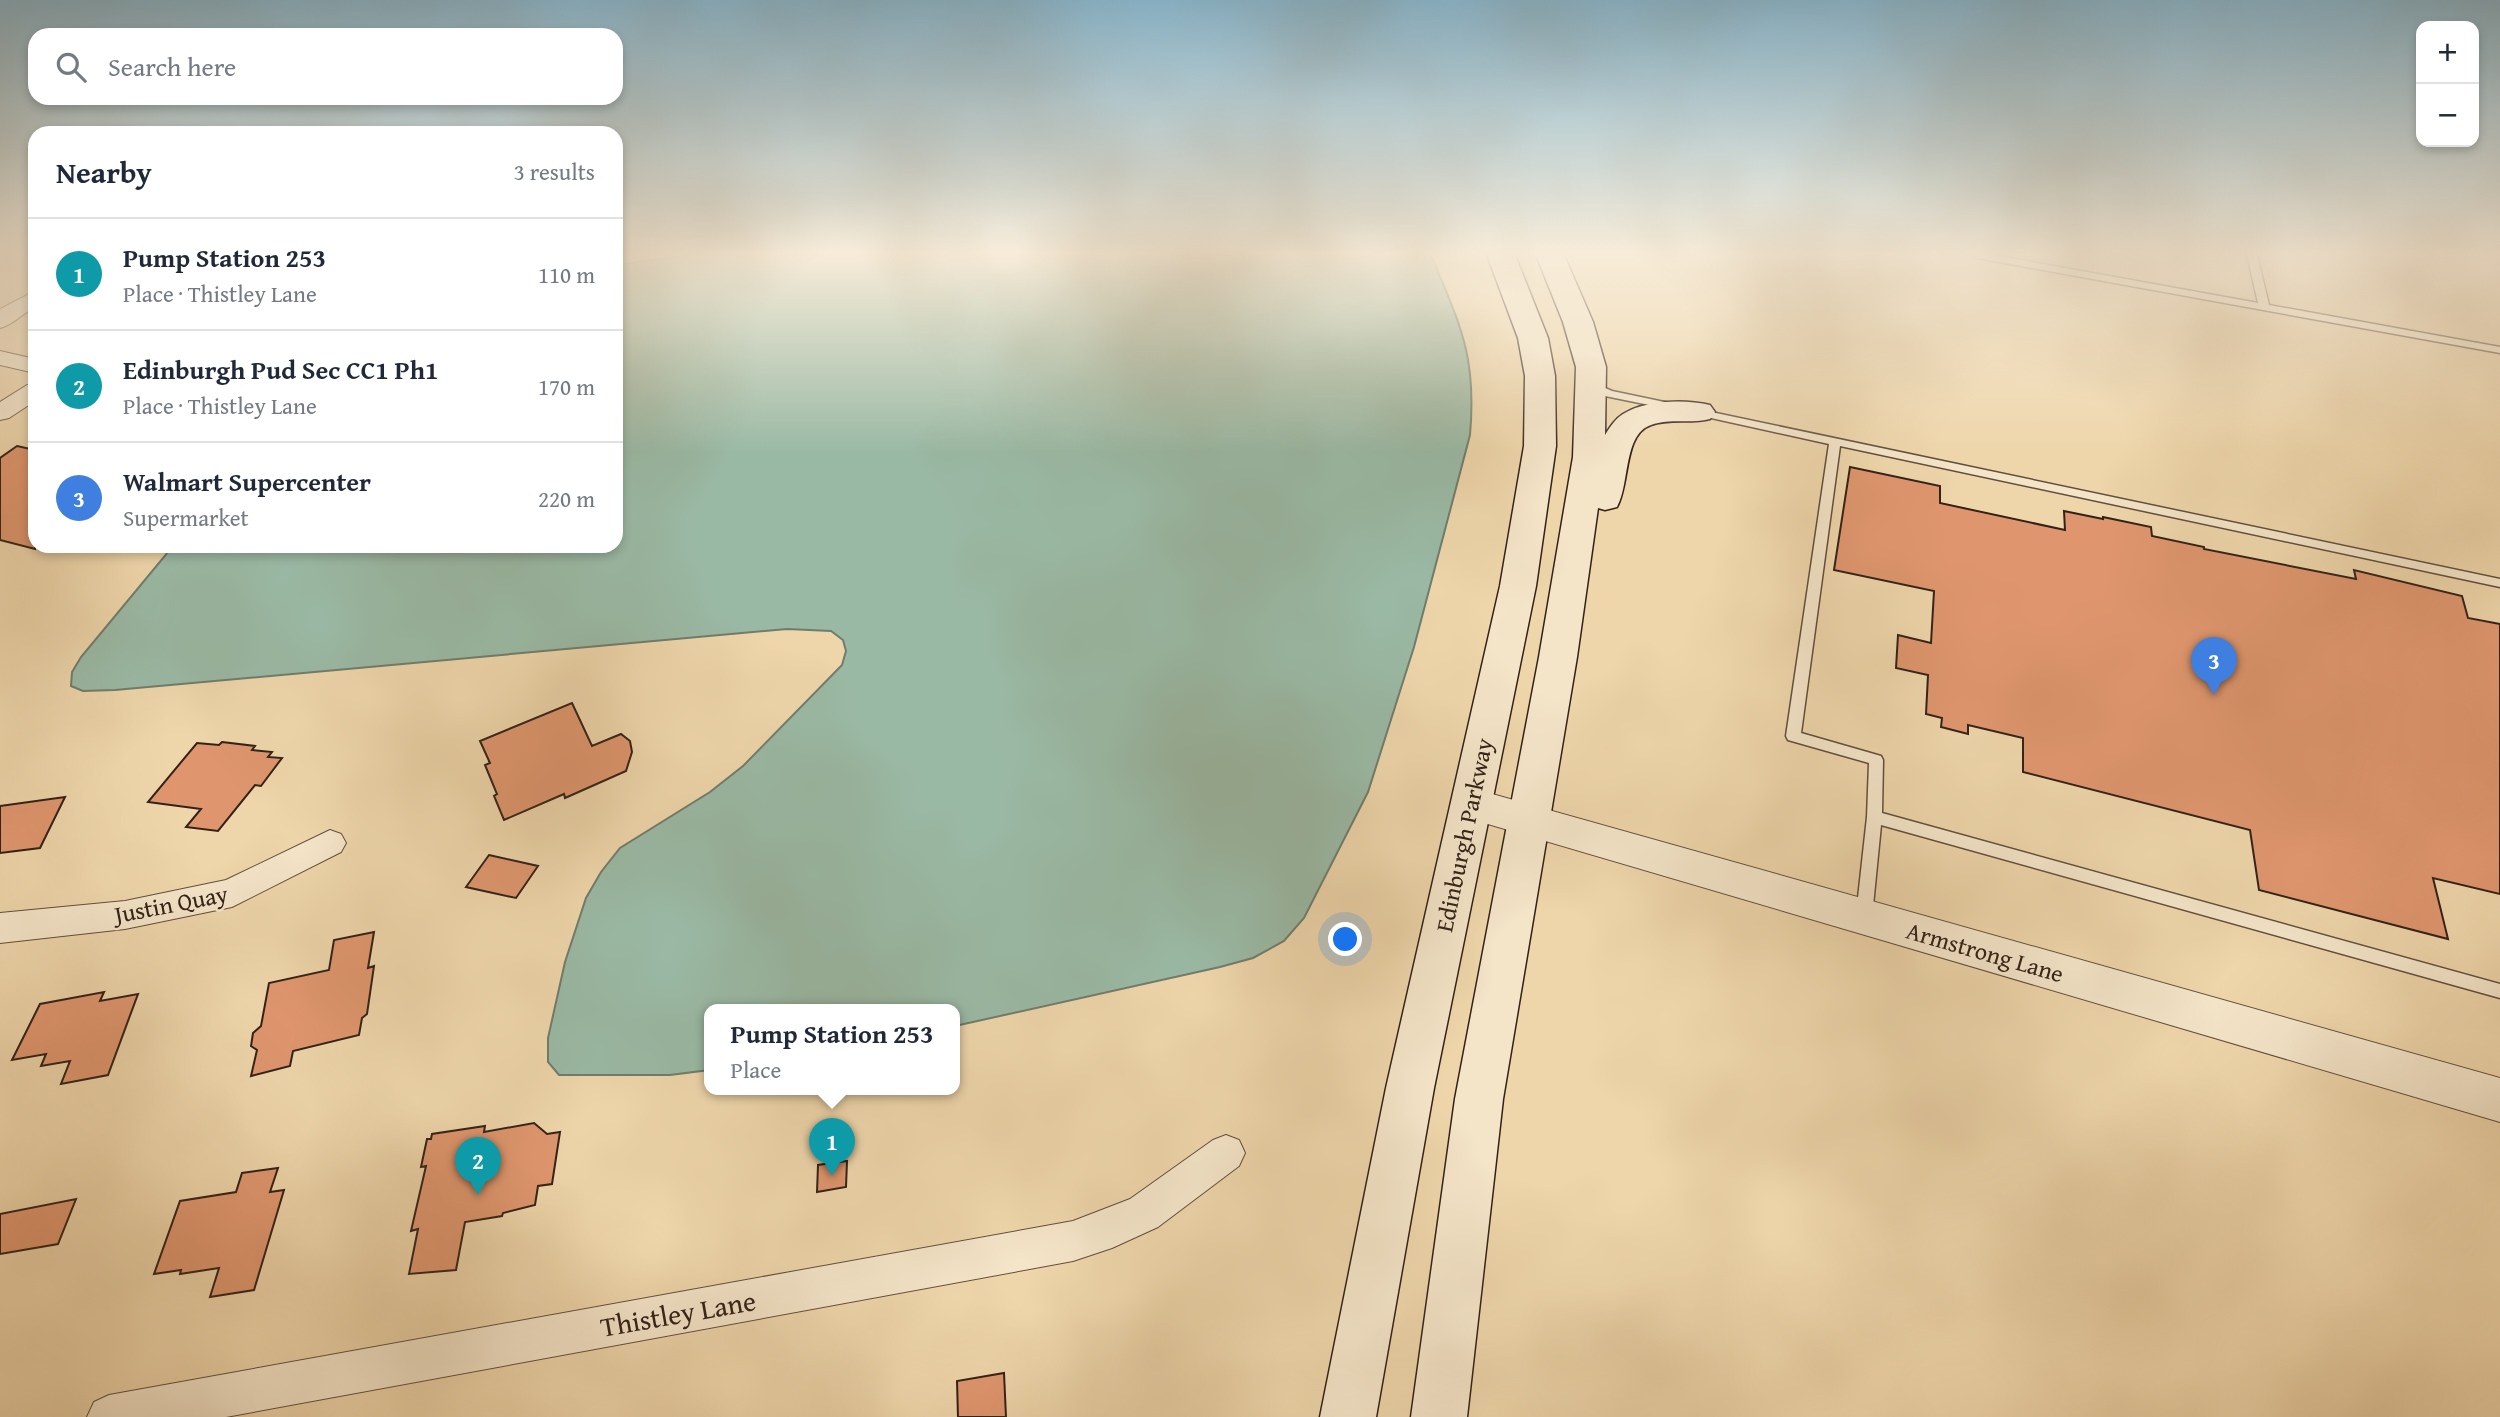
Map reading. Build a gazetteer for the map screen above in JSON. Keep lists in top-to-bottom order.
{
  "streets": {
    "main road": ["Edinburgh Parkway"],
    "street": ["Justin Quay", "Armstrong Lane", "Thistley Lane"]
  },
  "crossings": [
    ["Edinburgh Parkway", "Armstrong Lane"]
  ],
  "page": {
    "map_buttons": ["+", "−"],
    "search": "Search here",
    "heading": ["Nearby", "3 results"],
    "list": [
      {
        "mark": "1",
        "name": "Pump Station 253",
        "note": "Place · Thistley Lane",
        "value": "110 m"
      },
      {
        "mark": "2",
        "name": "Edinburgh Pud Sec CC1 Ph1",
        "note": "Place · Thistley Lane",
        "value": "170 m"
      },
      {
        "mark": "3",
        "name": "Walmart Supercenter",
        "note": "Supermarket",
        "value": "220 m"
      }
    ],
    "pins": ["3", "1", "2"],
    "popup": ["Pump Station 253", "Place"]
  }
}
